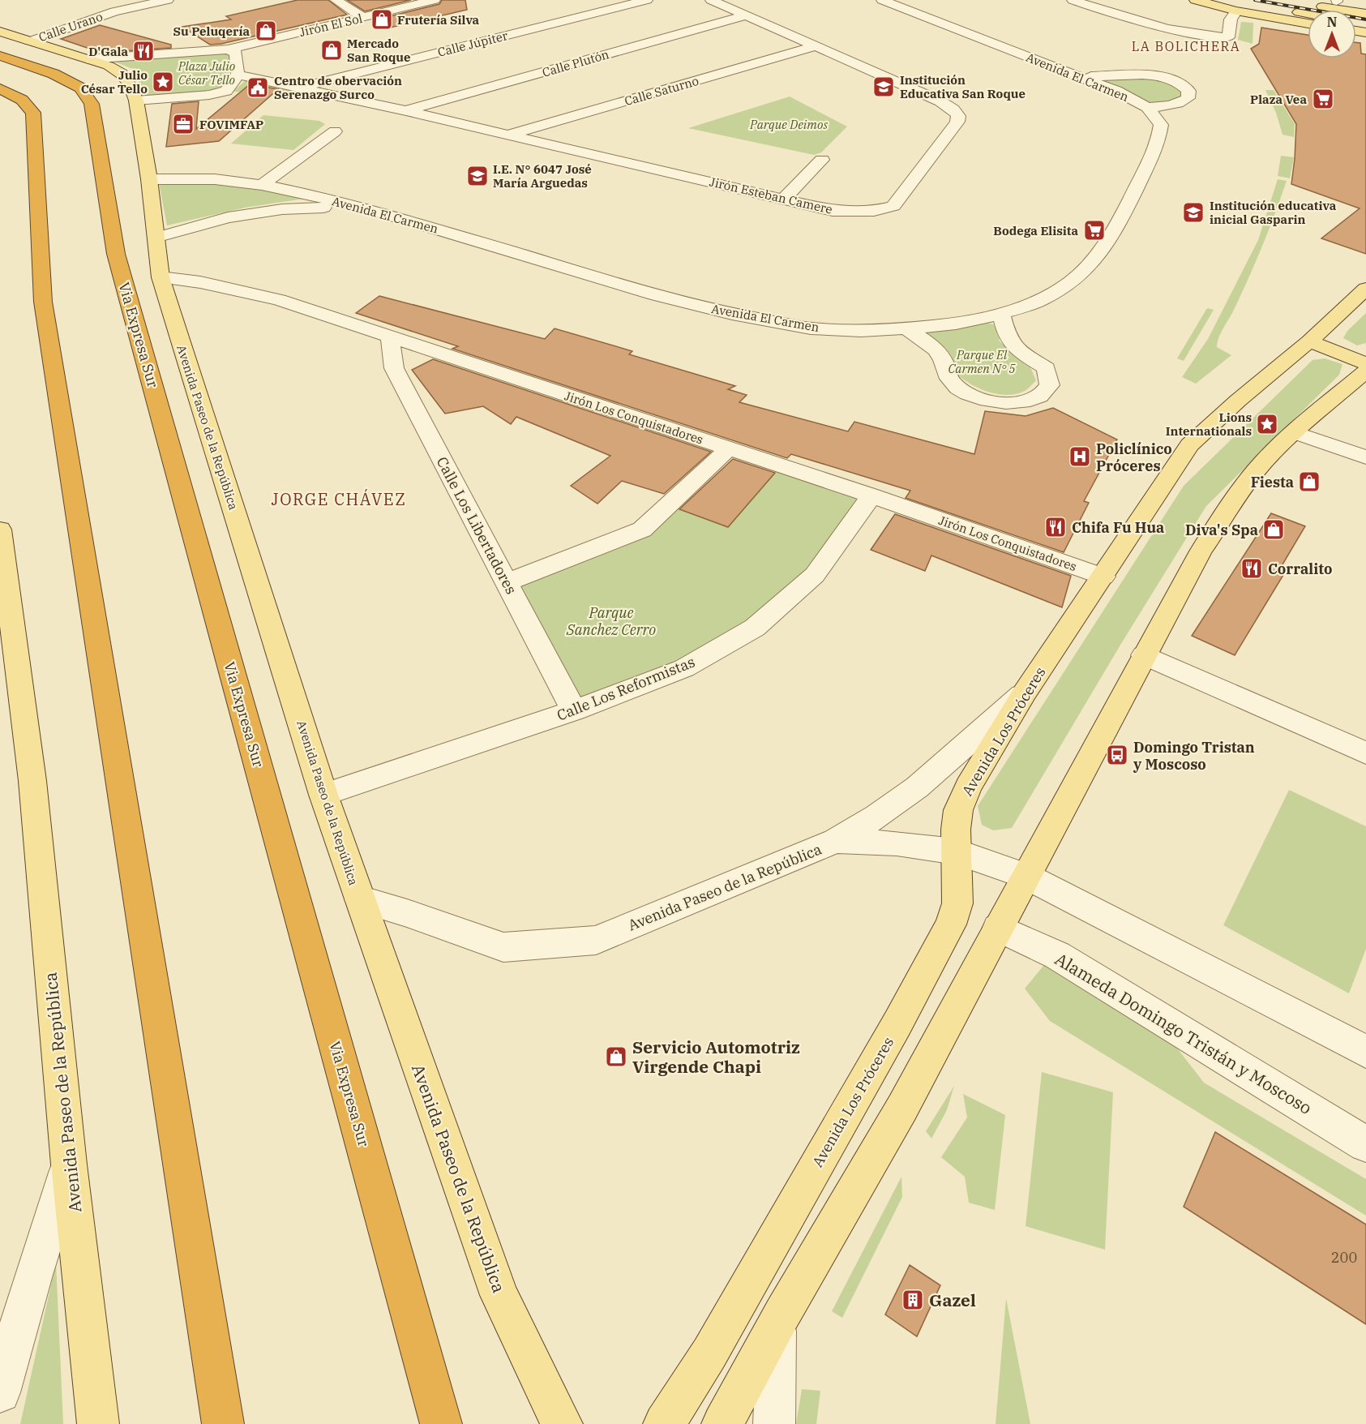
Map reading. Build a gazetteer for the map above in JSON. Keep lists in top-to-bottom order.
{
  "streets": {
    "highway": ["Via Expresa Sur"],
    "main road": ["Avenida Paseo de la República", "Avenida Los Próceres"],
    "street": [
      "Jirón El Sol",
      "Calle Urano",
      "Calle Júpiter",
      "Calle Plutón",
      "Avenida El Carmen",
      "Calle Saturno",
      "Jirón Esteban Camere",
      "Jirón Los Conquistadores",
      "Calle Los Libertadores",
      "Calle Los Reformistas",
      "Alameda Domingo Tristán y Moscoso"
    ]
  },
  "crossings": [
    ["Jirón El Sol", "Avenida Paseo de la República"],
    ["Calle Urano", "Avenida Paseo de la República"],
    ["Calle Júpiter", "Jirón Esteban Camere"],
    ["Calle Plutón", "Jirón Esteban Camere"],
    ["Avenida El Carmen", "Avenida Paseo de la República"],
    ["Calle Saturno", "Jirón Esteban Camere"],
    ["Jirón Los Conquistadores", "Avenida Paseo de la República"],
    ["Jirón Los Conquistadores", "Calle Los Libertadores"],
    ["Jirón Los Conquistadores", "Calle Los Reformistas"],
    ["Jirón Los Conquistadores", "Avenida Los Próceres"],
    ["Avenida Paseo de la República", "Calle Los Reformistas"],
    ["Avenida Paseo de la República", "Avenida Los Próceres"],
    ["Calle Los Libertadores", "Calle Los Reformistas"]
  ],
  "districts": ["LA BOLICHERA", "JORGE CHÁVEZ"],
  "parks": [
    "Plaza Julio César Tello",
    "Parque Deimos",
    "Parque El Carmen N° 5",
    "Parque Sanchez Cerro"
  ],
  "places": {
    "shop": [
      "Frutería Silva",
      "Su Peluqería",
      "Mercado San Roque",
      "Fiesta",
      "Diva's Spa",
      "Servicio Automotriz Virgende Chapi"
    ],
    "restaurant": ["D'Gala", "Chifa Fu Hua", "Corralito"],
    "place": ["Julio César Tello", "Lions Internationals"],
    "school or university": ["Institución Educativa San Roque", "I.E. N° 6047 José María Arguedas", "Institución educativa inicial Gasparin"],
    "public building": ["Centro de obervación Serenazgo Surco"],
    "supermarket": ["Plaza Vea", "Bodega Elisita"],
    "office": ["FOVIMFAP"],
    "hospital": ["Policlínico Próceres"],
    "bus stop": ["Domingo Tristan y Moscoso"],
    "building": ["Gazel"]
  },
  "house_numbers": ["200"],
  "north": "top"
}
